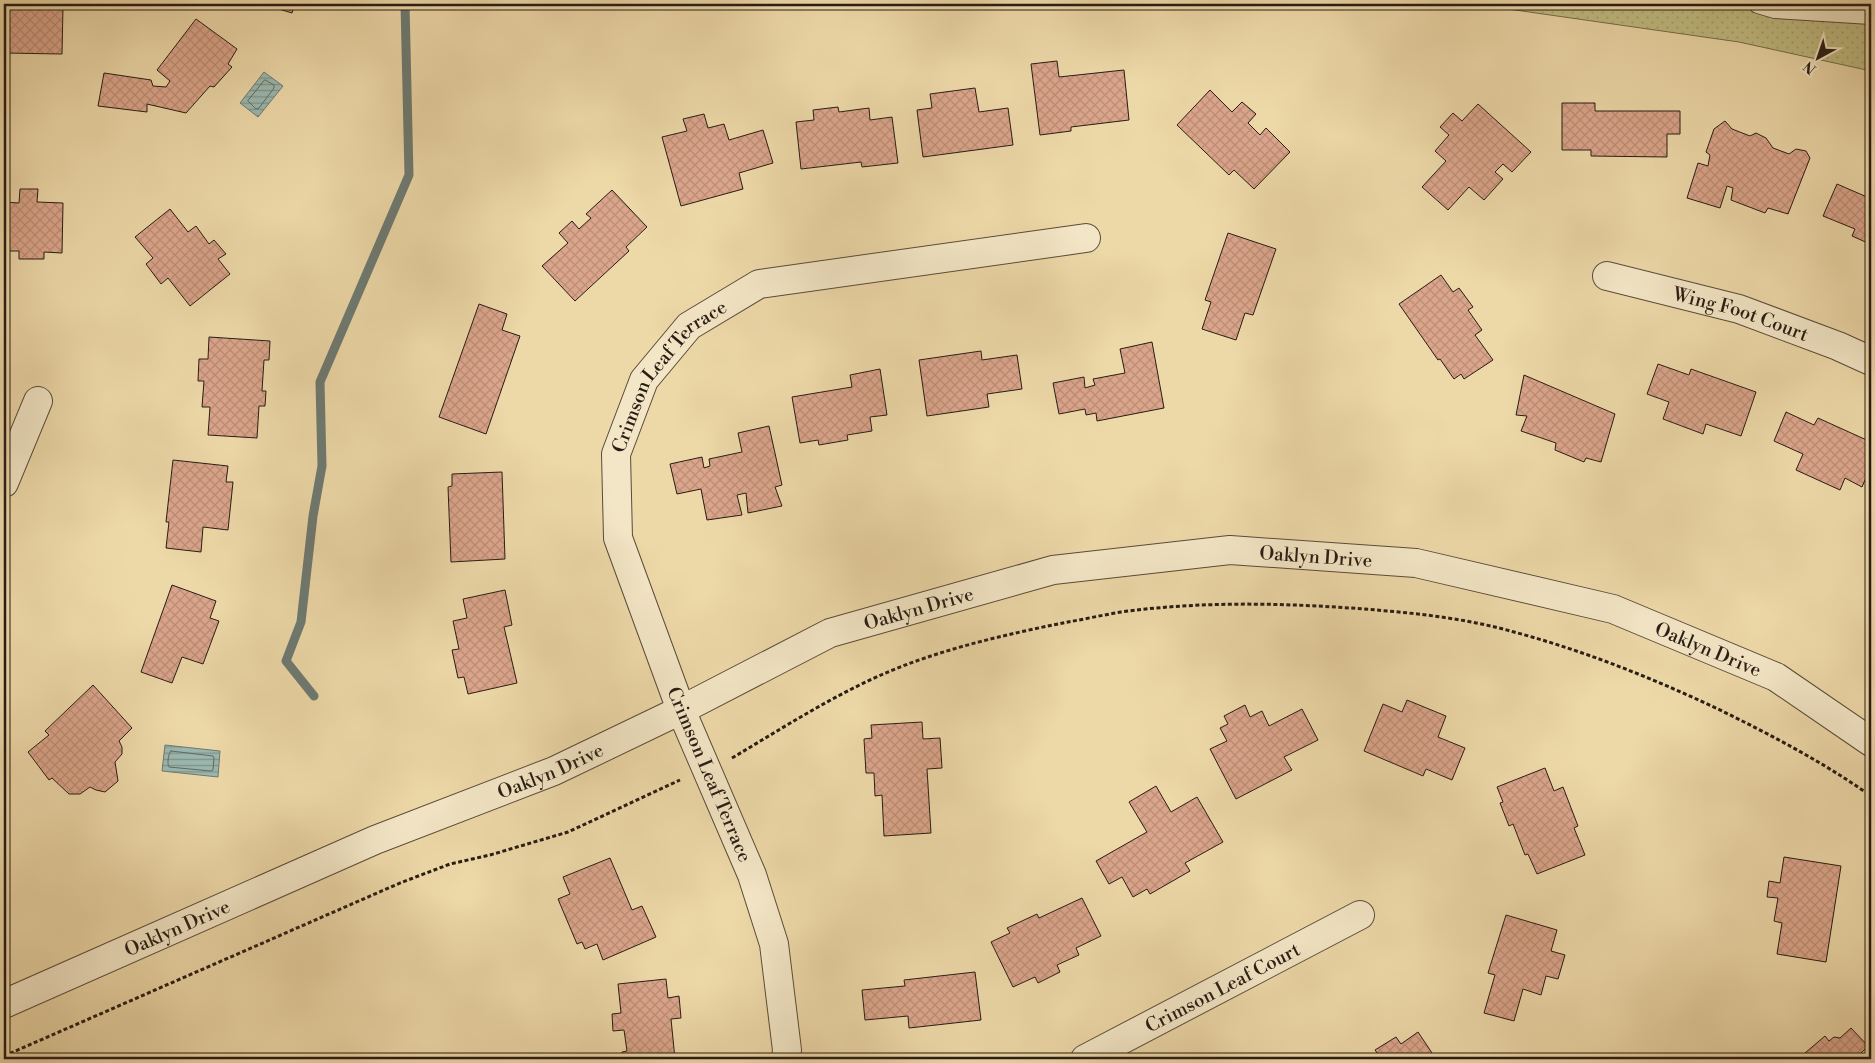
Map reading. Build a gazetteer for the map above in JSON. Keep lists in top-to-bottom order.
{
  "streets": {
    "street": [
      "Wing Foot Court",
      "Crimson Leaf Terrace",
      "Oaklyn Drive",
      "Crimson Leaf Court"
    ]
  },
  "crossings": [
    ["Crimson Leaf Terrace", "Oaklyn Drive"]
  ],
  "north": "bottom left"
}
